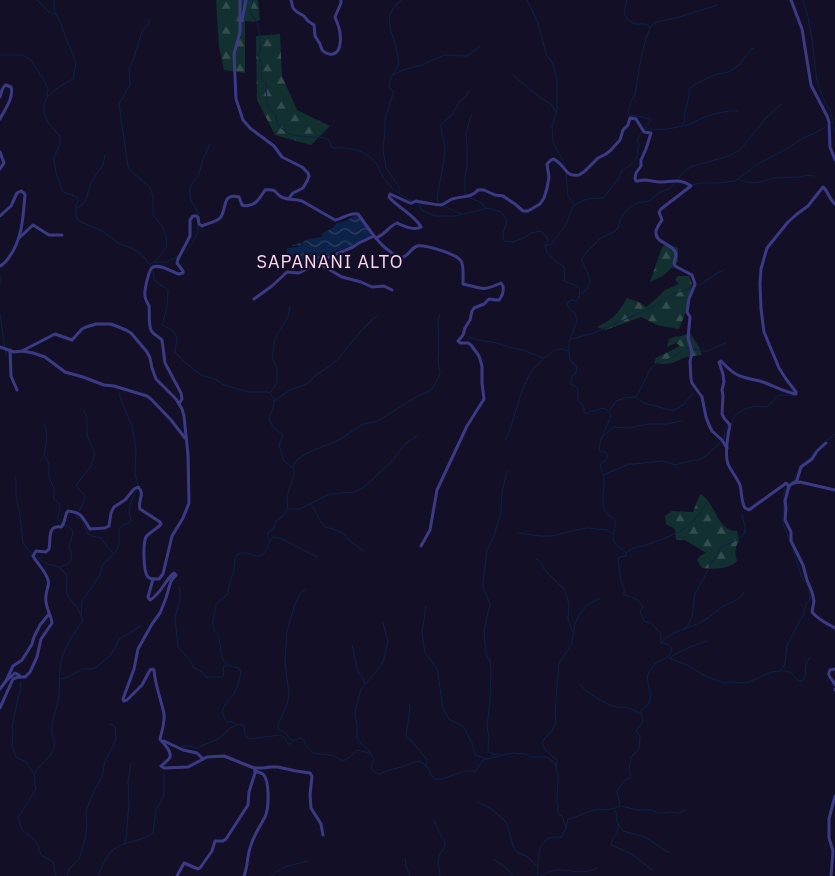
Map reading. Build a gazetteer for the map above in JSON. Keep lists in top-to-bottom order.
{
  "districts": ["SAPANANI ALTO"]
}
